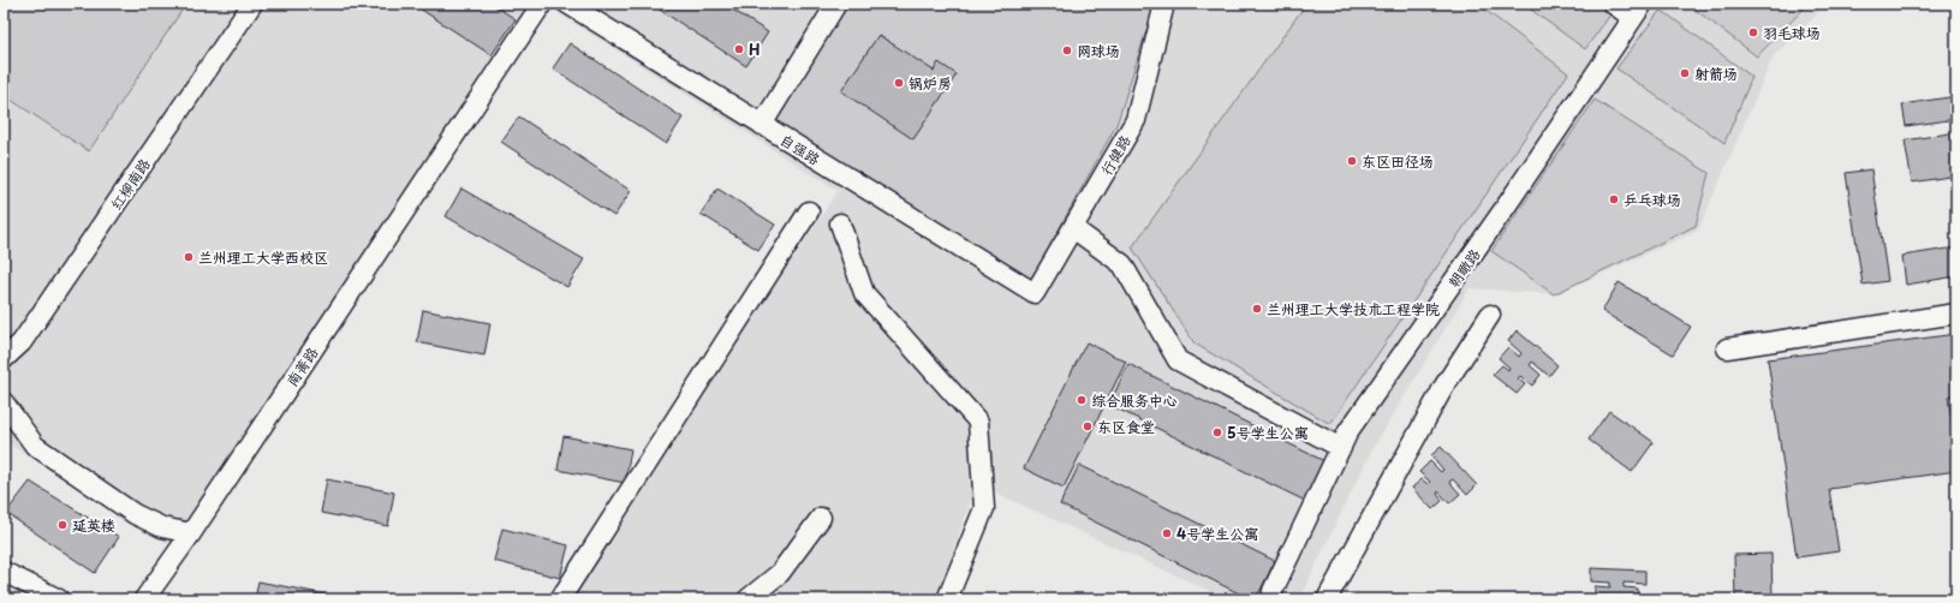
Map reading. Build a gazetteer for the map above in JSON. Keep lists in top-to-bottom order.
{
  "streets": {
    "street": [
      "自强路",
      "行健路",
      "红柳南路",
      "朝瞰路",
      "南菁路"
    ]
  },
  "crossings": [
    ["自强路", "行健路"]
  ],
  "places": [
    "羽毛球场",
    "H",
    "网球场",
    "射箭场",
    "锅炉房",
    "东区田径场",
    "乒乓球场",
    "兰州理工大学西校区",
    "兰州理工大学技术工程学院",
    "综合服务中心",
    "东区食堂",
    "5号学生公寓",
    "延英楼",
    "4号学生公寓"
  ]
}
